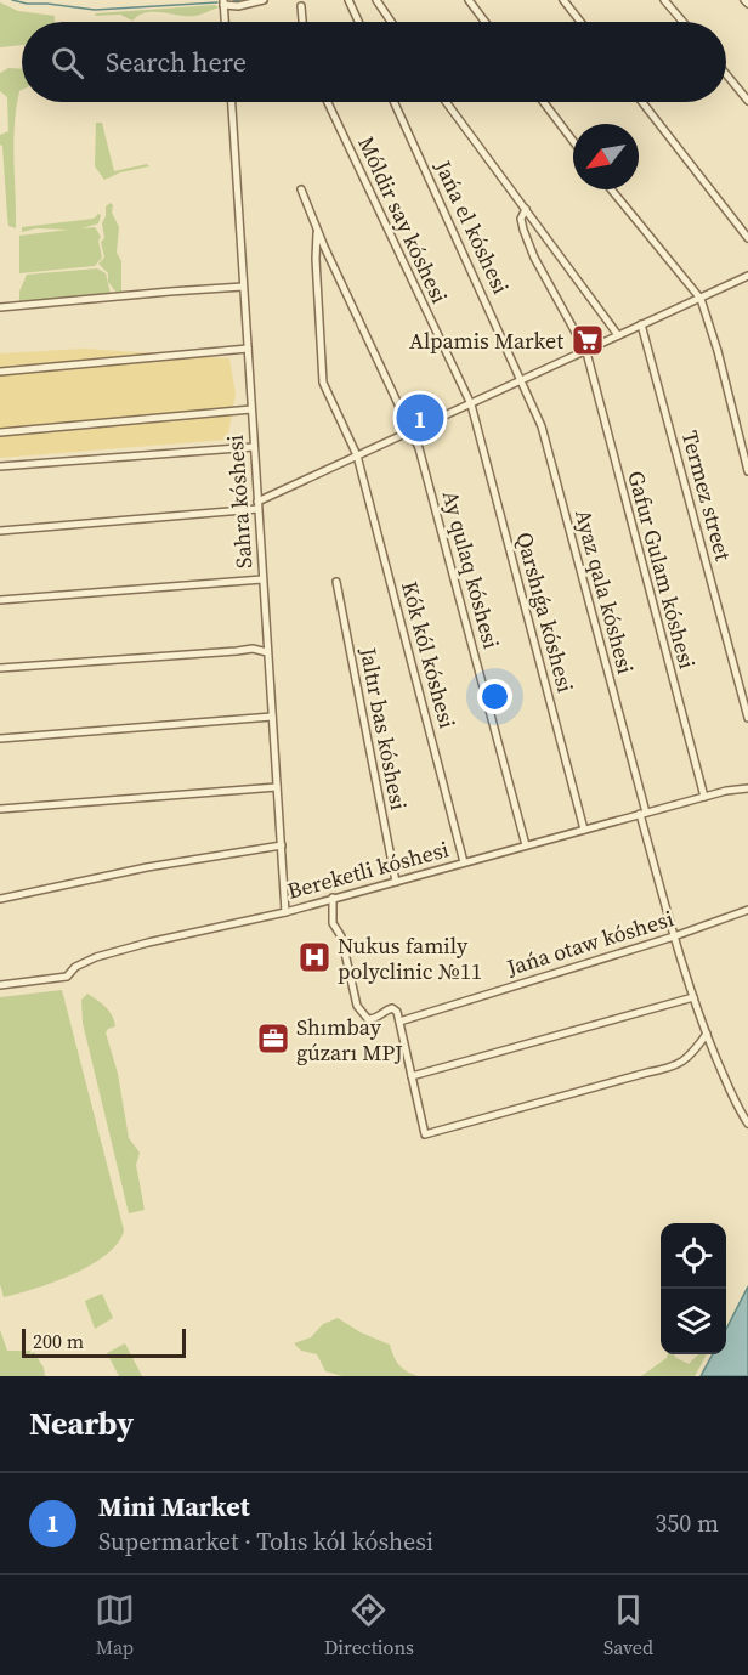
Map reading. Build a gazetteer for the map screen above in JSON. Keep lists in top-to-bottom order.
{
  "streets": {
    "street": [
      "Móldir say kóshesi",
      "Jańa el kóshesi",
      "Termez street",
      "Sahra kóshesi",
      "Ay qulaq kóshesi",
      "Gafur Gulam kóshesi",
      "Ayaz qala kóshesi",
      "Qarshıǵa kóshesi",
      "Kók kól kóshesi",
      "Jaltır bas kóshesi",
      "Bereketli kóshesi",
      "Jańa otaw kóshesi"
    ]
  },
  "crossings": [
    ["Móldir say kóshesi", "Qarshıǵa kóshesi"],
    ["Jańa el kóshesi", "Ayaz qala kóshesi"],
    ["Sahra kóshesi", "Bereketli kóshesi"],
    ["Ay qulaq kóshesi", "Kók kól kóshesi"],
    ["Ay qulaq kóshesi", "Bereketli kóshesi"],
    ["Gafur Gulam kóshesi", "Bereketli kóshesi"],
    ["Ayaz qala kóshesi", "Bereketli kóshesi"],
    ["Ayaz qala kóshesi", "Jańa otaw kóshesi"],
    ["Qarshıǵa kóshesi", "Bereketli kóshesi"],
    ["Kók kól kóshesi", "Bereketli kóshesi"],
    ["Jaltır bas kóshesi", "Bereketli kóshesi"]
  ],
  "places": {
    "supermarket": ["Alpamis Market"],
    "hospital": ["Nukus family polyclinic №11"],
    "office": ["Shımbay gúzarı MPJ"]
  },
  "scale_bar": "200 m",
  "north": "bottom left",
  "page": {
    "search": "Search here",
    "pins": "1",
    "scale": "200 m",
    "heading": "Nearby",
    "list": [
      {
        "mark": "1",
        "name": "Mini Market",
        "note": "Supermarket · Tolıs kól kóshesi",
        "value": "350 m"
      }
    ],
    "nav": ["Map", "Directions", "Saved"]
  }
}
